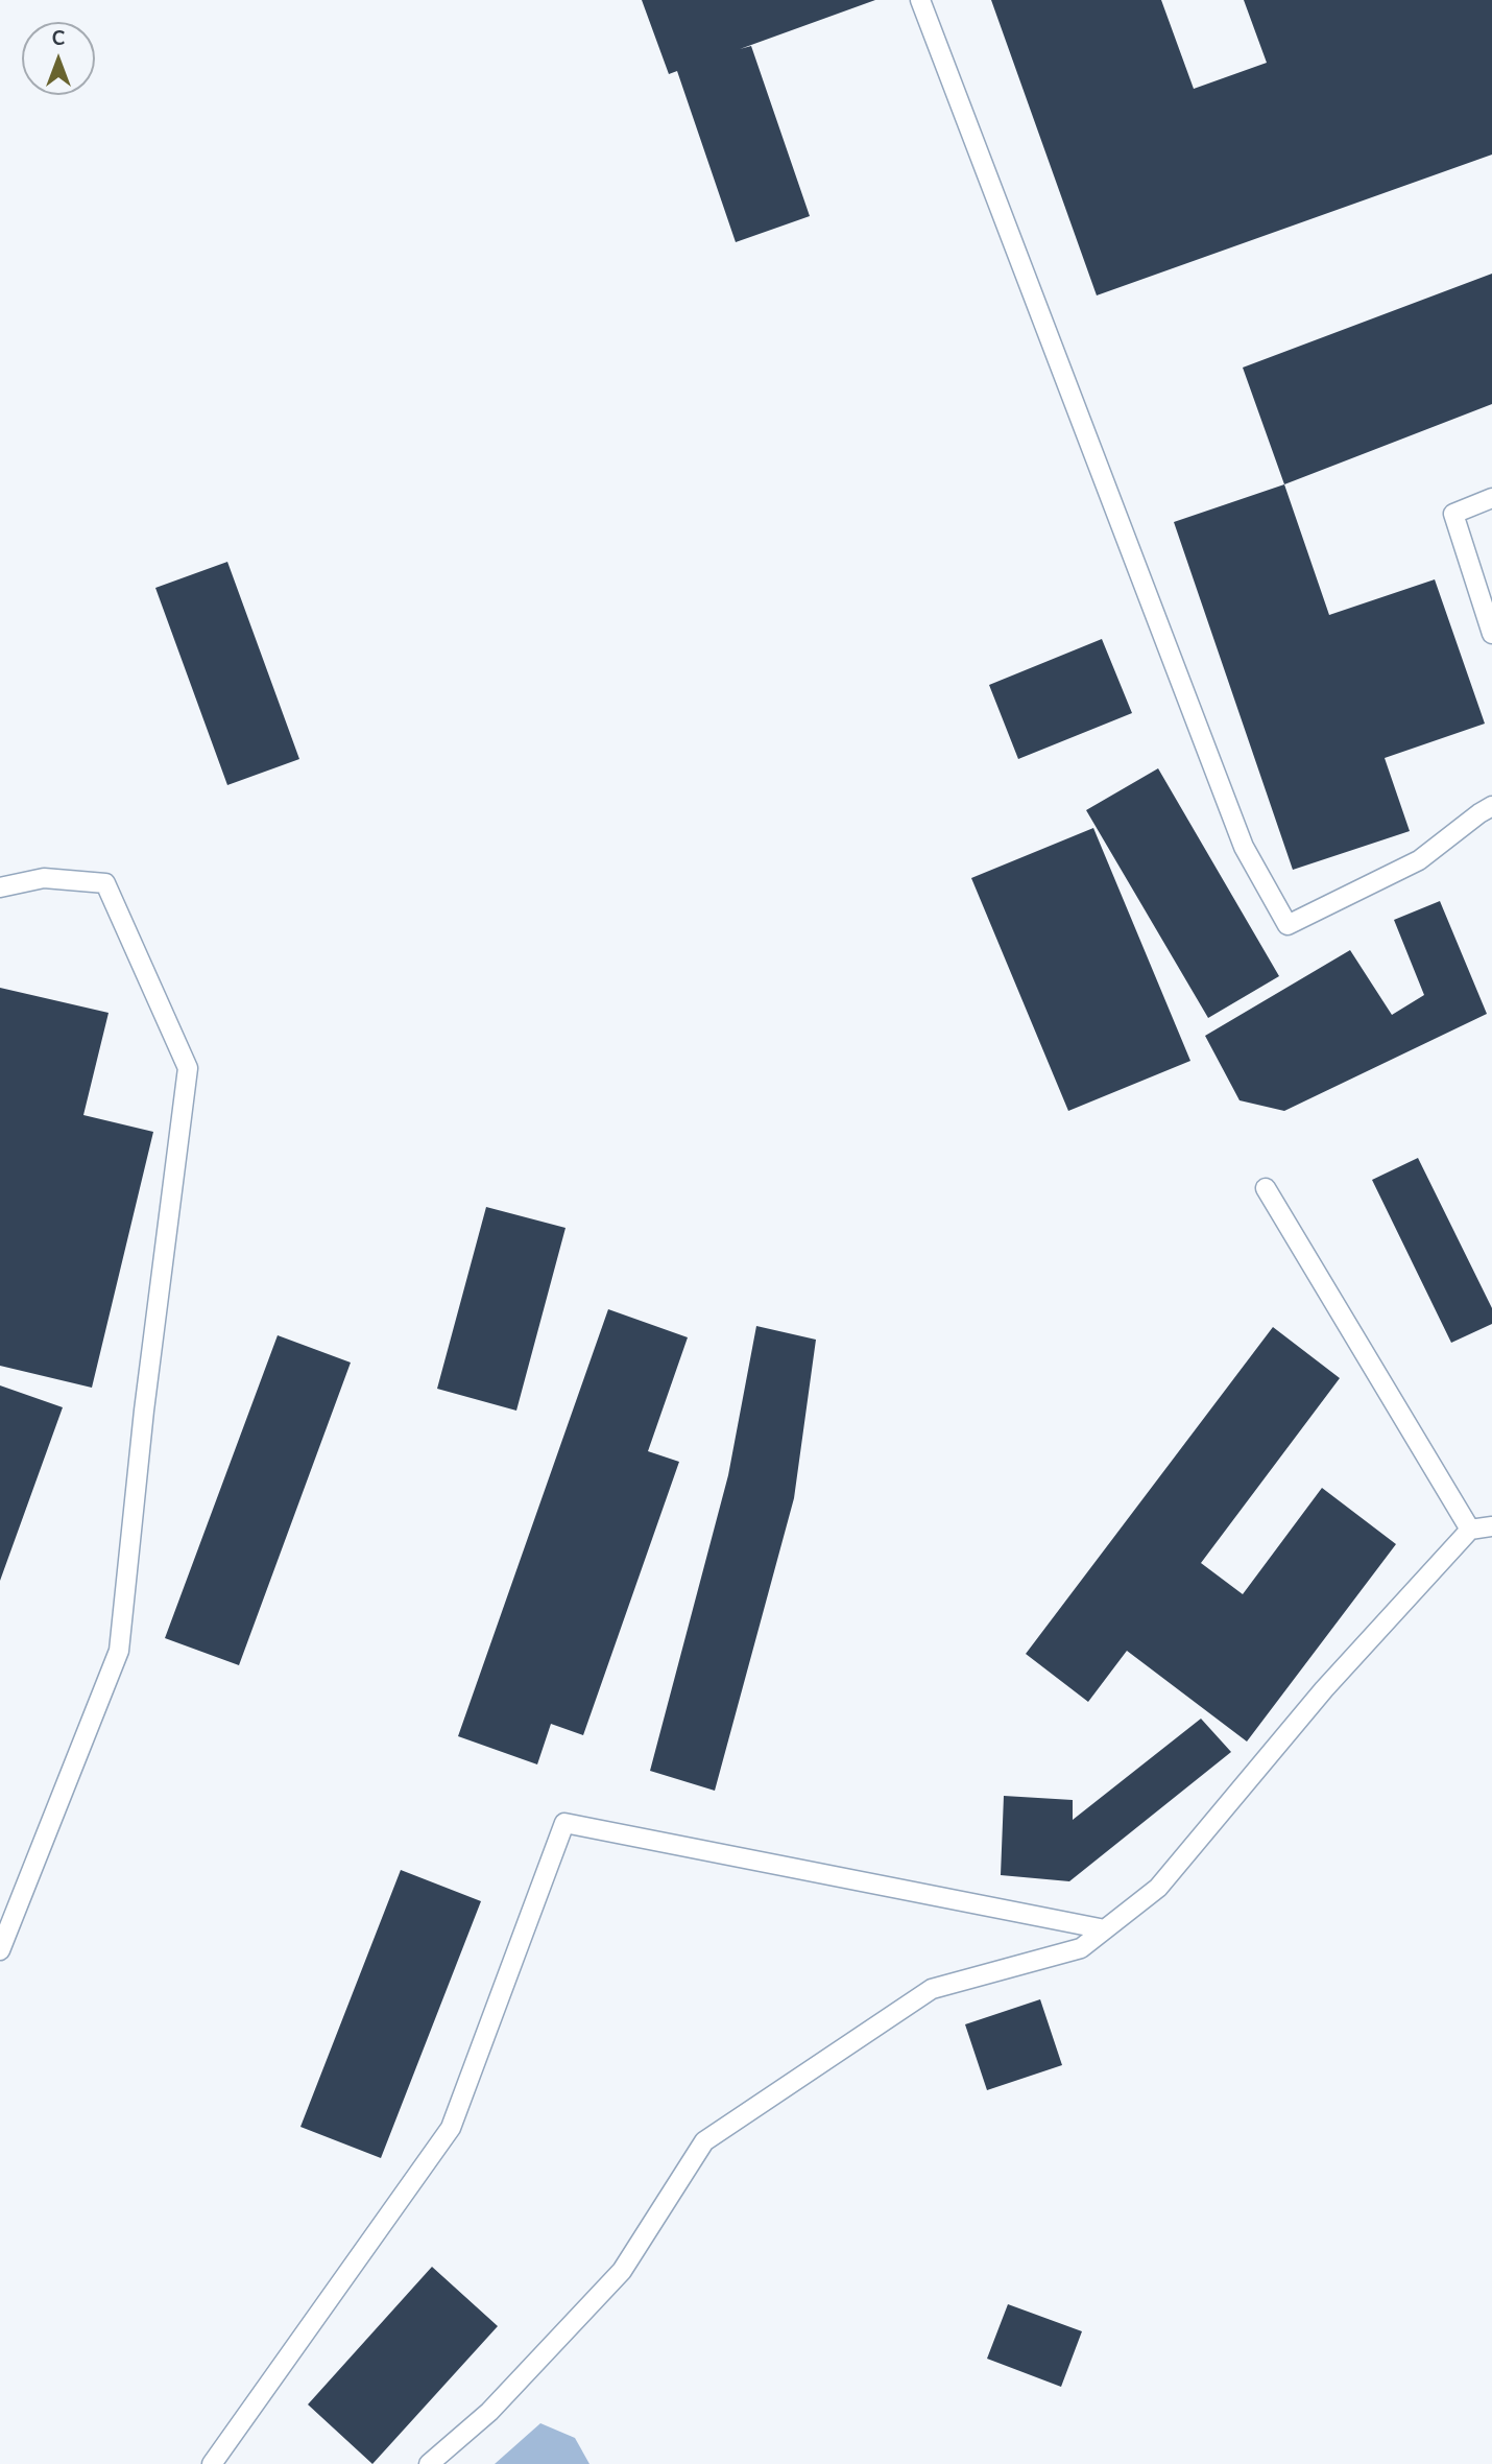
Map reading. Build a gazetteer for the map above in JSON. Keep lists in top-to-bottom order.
{
  "north": "top"
}
